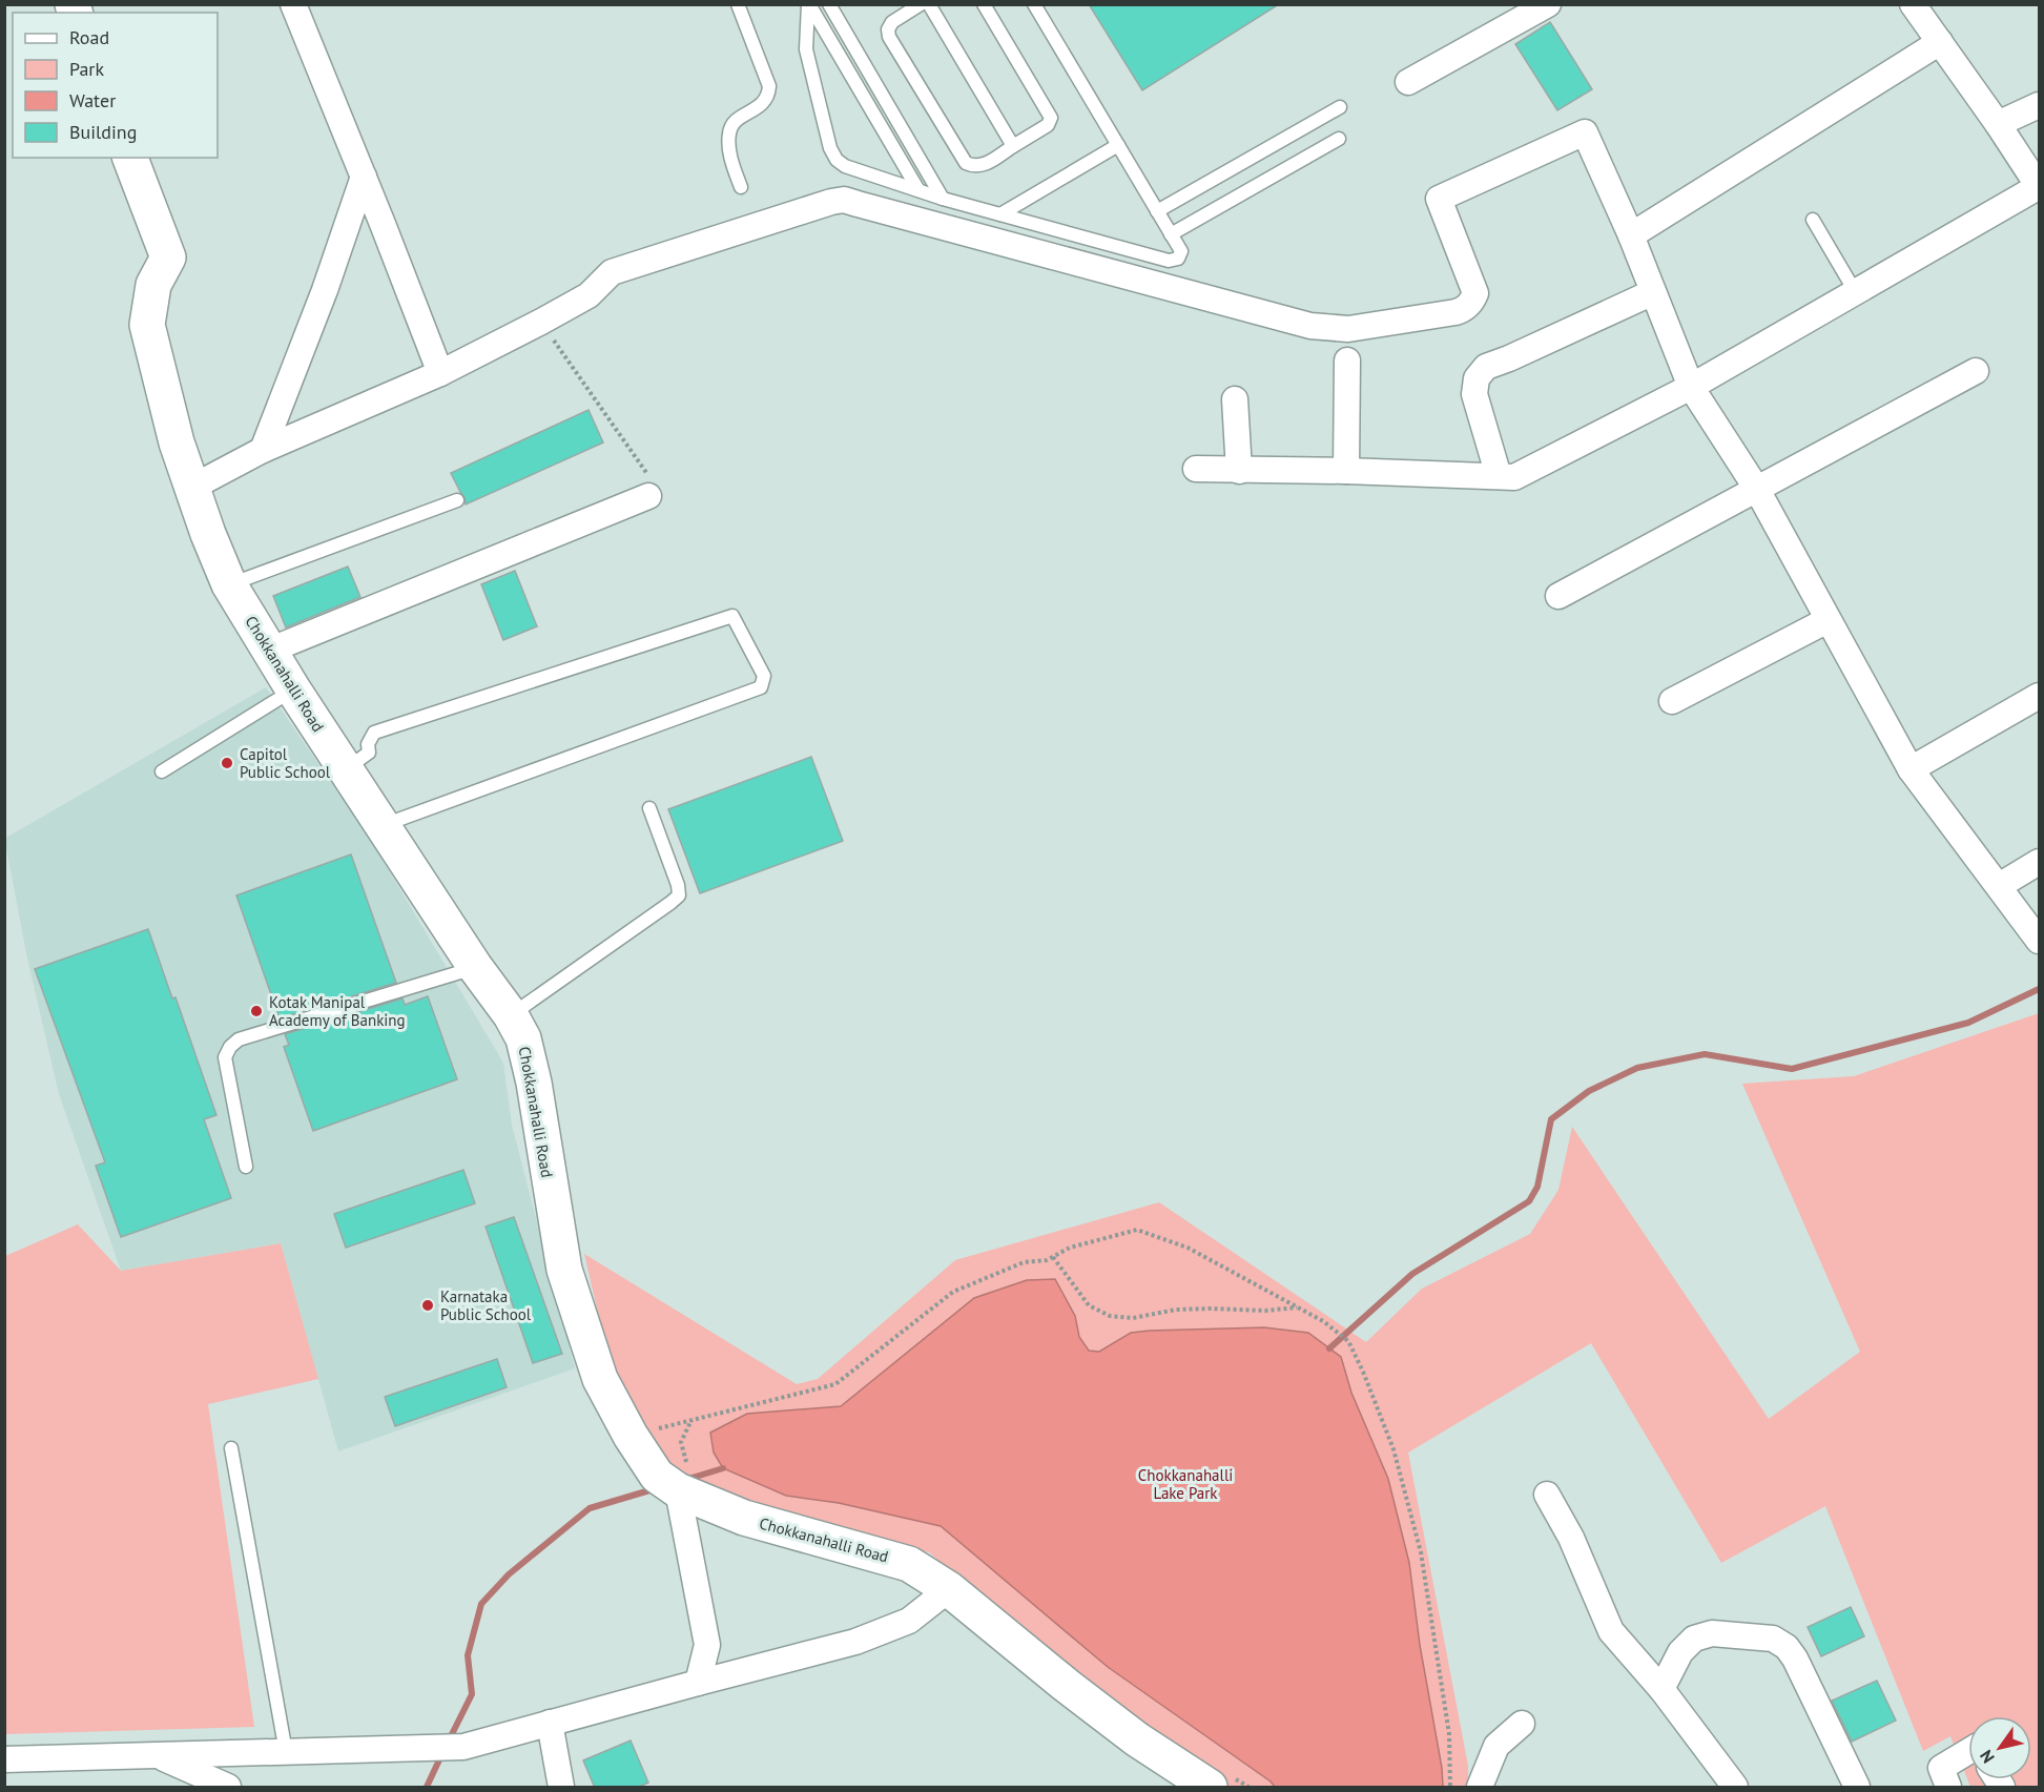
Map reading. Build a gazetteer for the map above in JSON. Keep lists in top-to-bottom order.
{
  "streets": {
    "street": ["Chokkanahalli Road"]
  },
  "parks": ["Chokkanahalli Lake Park"],
  "places": ["Capitol Public School", "Kotak Manipal Academy of Banking", "Karnataka Public School"],
  "legend": [
    "Road",
    "Park",
    "Water",
    "Building"
  ],
  "north": "bottom left"
}
